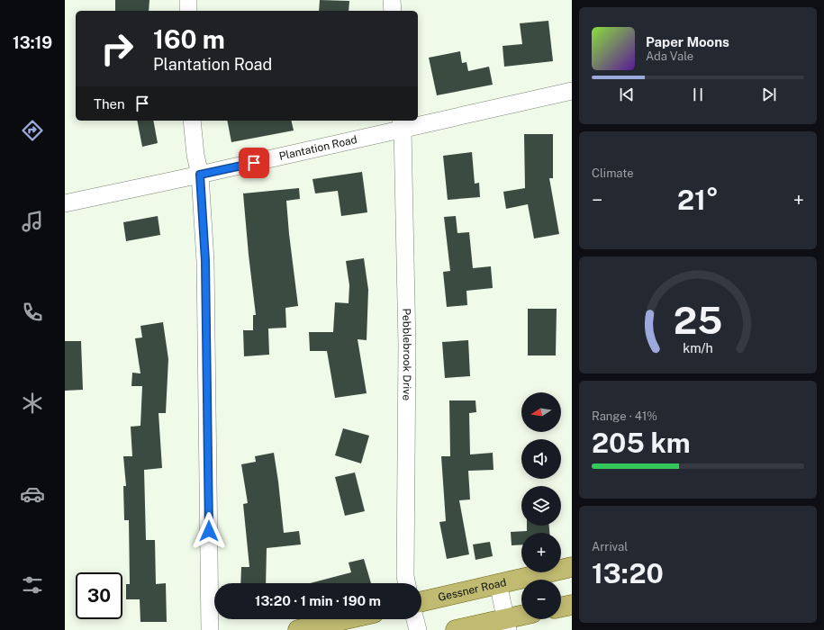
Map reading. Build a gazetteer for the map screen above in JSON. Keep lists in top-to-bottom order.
{
  "streets": {
    "main road": ["Gessner Road"],
    "street": ["Plantation Road", "Pebblebrook Drive"]
  },
  "crossings": [
    ["Plantation Road", "Pebblebrook Drive"]
  ],
  "north": "left",
  "page": {
    "tabs": "13:19",
    "turn": ["160 m", "Plantation Road"],
    "song": ["Paper Moons", "Ada Vale"],
    "then": "Then",
    "tile": [
      "Climate",
      ["Range · 41%", "205 km"],
      ["Arrival", "13:20"]
    ],
    "heat": ["−", "21°", "+"],
    "map_buttons": ["+", "−"],
    "limit": "30",
    "trip": "13:20 · 1 min · 190 m",
    "gauge": ["25", "km/h"]
  }
}
